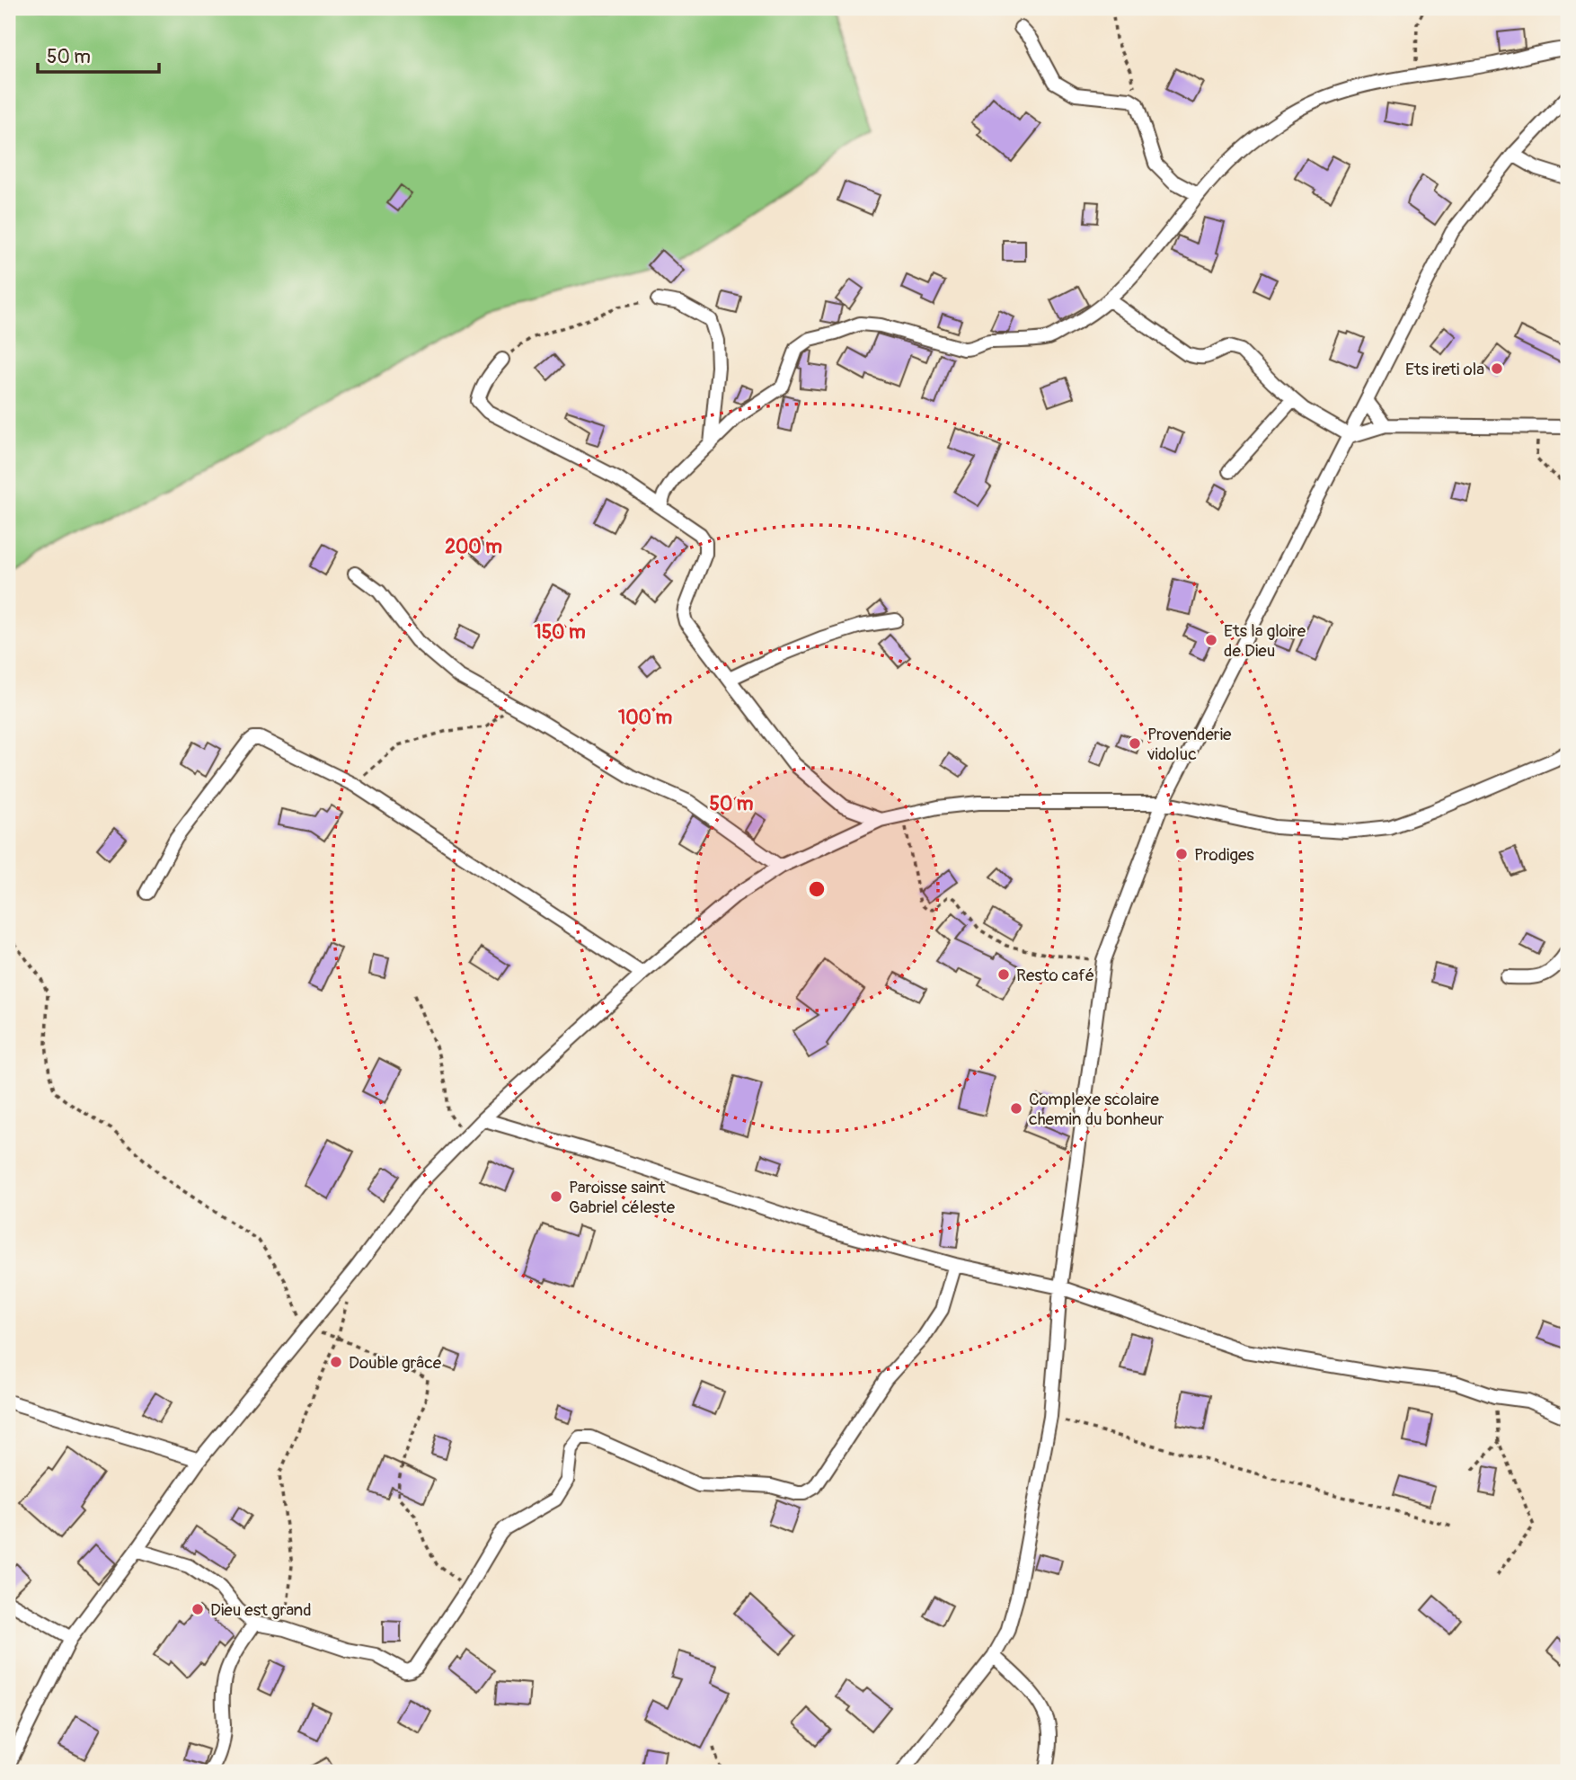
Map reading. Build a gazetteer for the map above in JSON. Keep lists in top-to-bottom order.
{
  "places": [
    "Ets ireti ola",
    "Ets la gloire de Dieu",
    "Provenderie vidoluc",
    "Prodiges",
    "Resto café",
    "Complexe scolaire chemin du bonheur",
    "Paroisse saint Gabriel céleste",
    "Double grâce",
    "Dieu est grand"
  ],
  "scale_bar": "50 m",
  "rings": [
    "200 m",
    "150 m",
    "100 m",
    "50 m"
  ]
}
